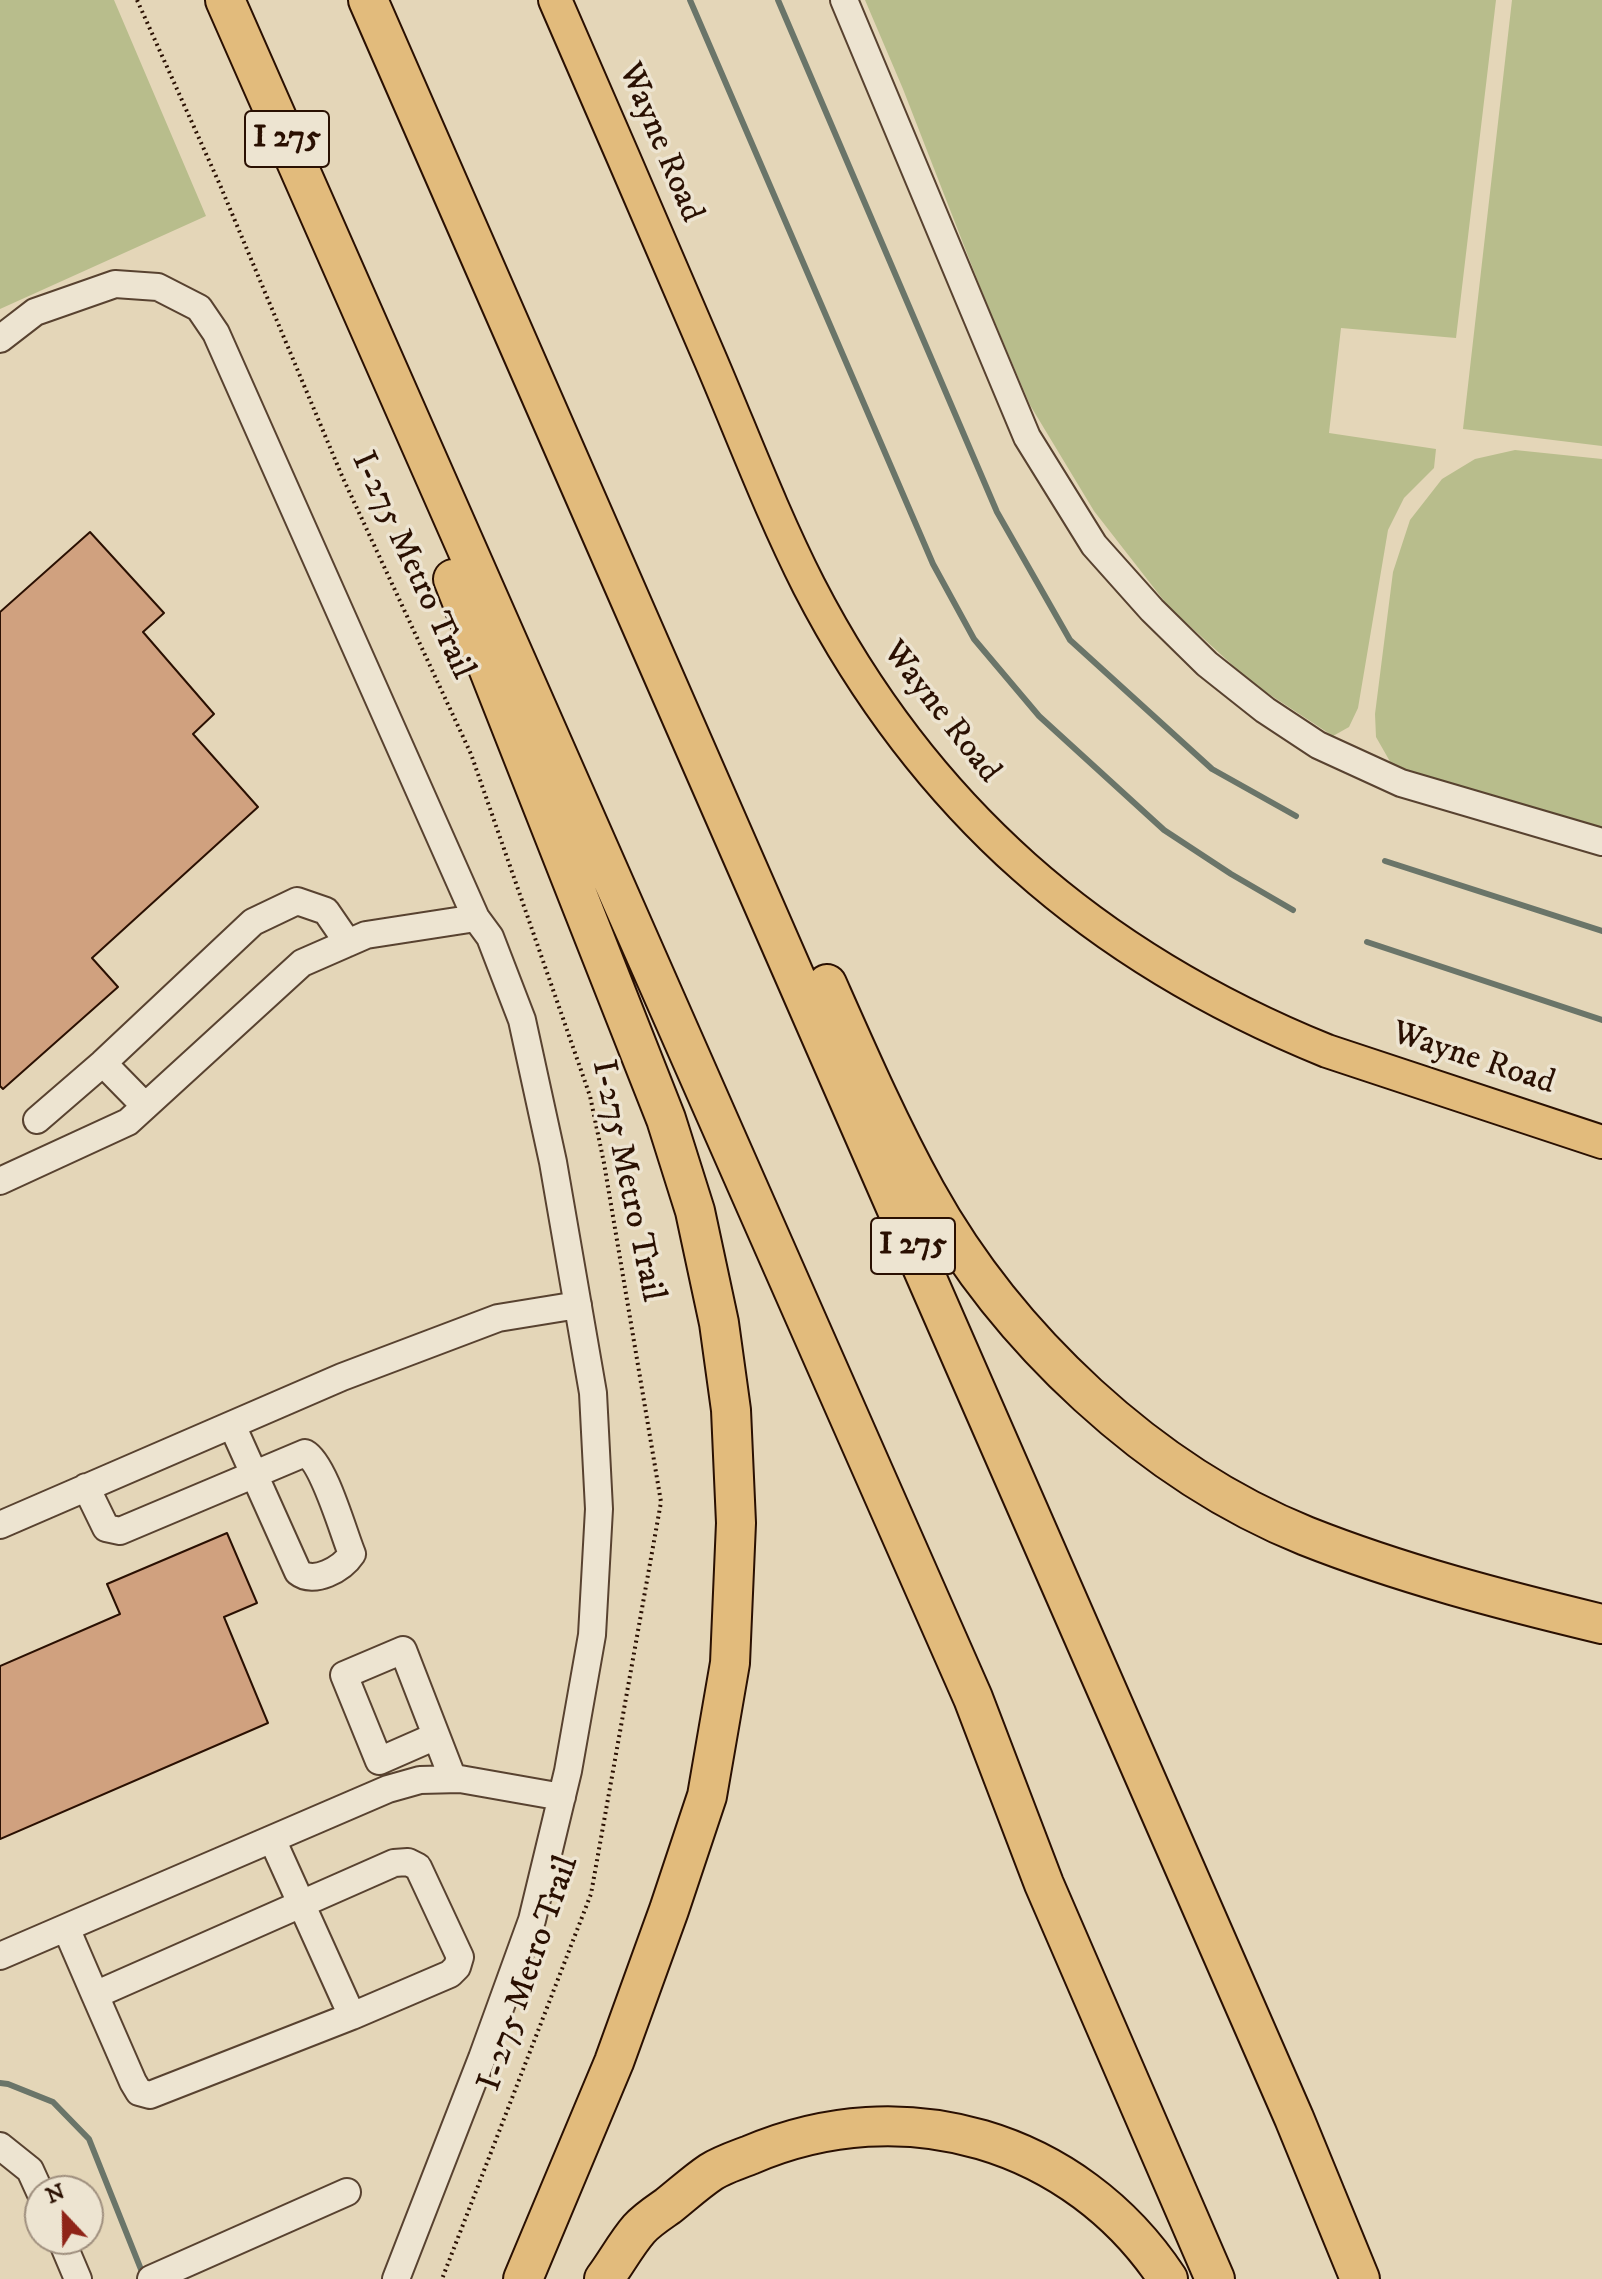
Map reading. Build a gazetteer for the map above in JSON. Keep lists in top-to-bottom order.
{
  "streets": {
    "highway": ["I 275"],
    "main road": ["Wayne Road"],
    "path": ["I-275 Metro Trail"]
  },
  "north": "top"
}
